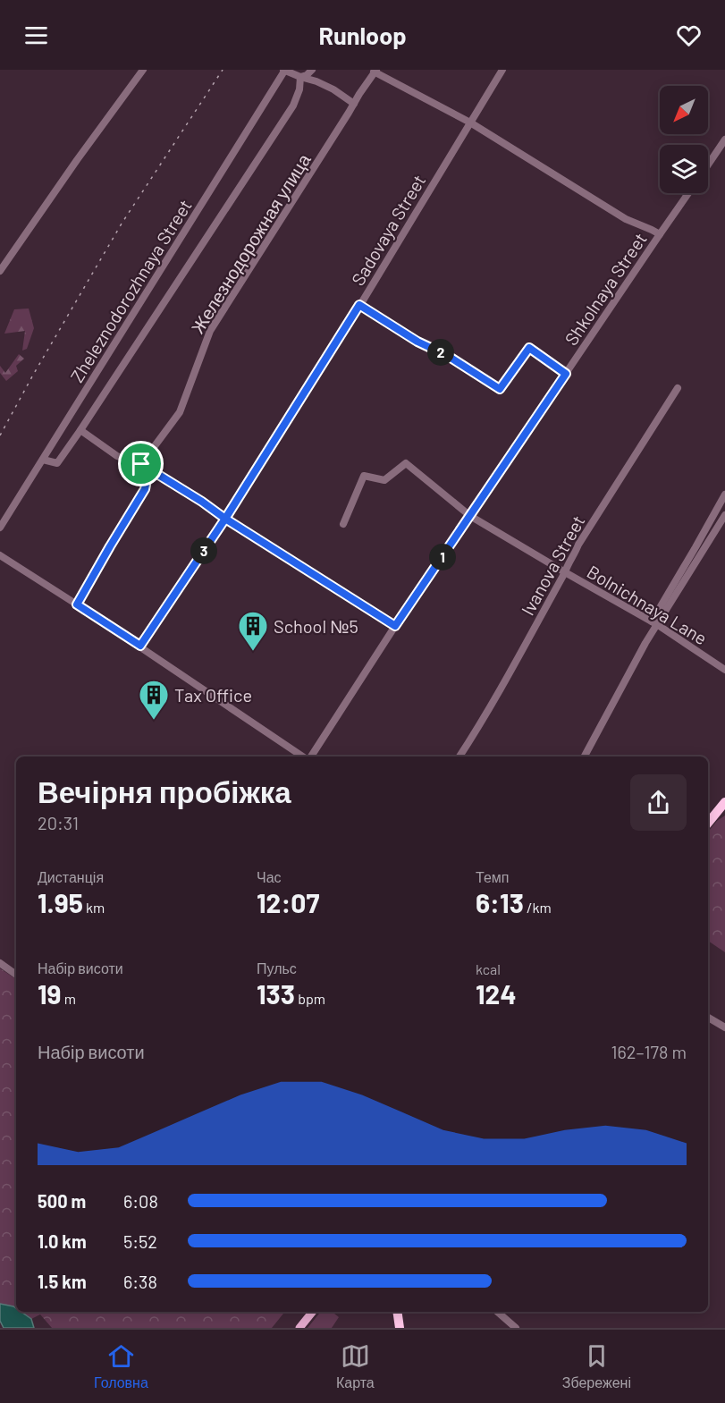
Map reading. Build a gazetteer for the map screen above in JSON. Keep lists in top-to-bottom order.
{
  "streets": {
    "street": [
      "Sadovaya Street",
      "Железнодорожная улица",
      "Shkolnaya Street",
      "Zheleznodorozhnaya Street",
      "Ivanova Street",
      "Bolnichnaya Lane"
    ]
  },
  "crossings": [
    ["Shkolnaya Street", "Bolnichnaya Lane"],
    ["Ivanova Street", "Bolnichnaya Lane"]
  ],
  "places": {
    "building": ["School №5", "Tax Office"]
  },
  "north": "bottom left",
  "page": {
    "header": "Runloop",
    "pins": ["2", "3", "1"],
    "heading": ["Вечірня пробіжка", "20:31"],
    "stats": [
      ["Дистанція", "1.95 km"],
      ["Час", "12:07"],
      ["Темп", "6:13 /km"],
      ["Набір висоти", "19 m"],
      ["Пульс", "133 bpm"],
      ["kcal", "124"]
    ],
    "chart": ["Набір висоти", "162–178 m"],
    "list": [
      {
        "name": "500 m",
        "note": "6:08"
      },
      {
        "name": "1.0 km",
        "note": "5:52"
      },
      {
        "name": "1.5 km",
        "note": "6:38"
      }
    ],
    "tabs": ["Головна", "Карта", "Збережені"]
  }
}
